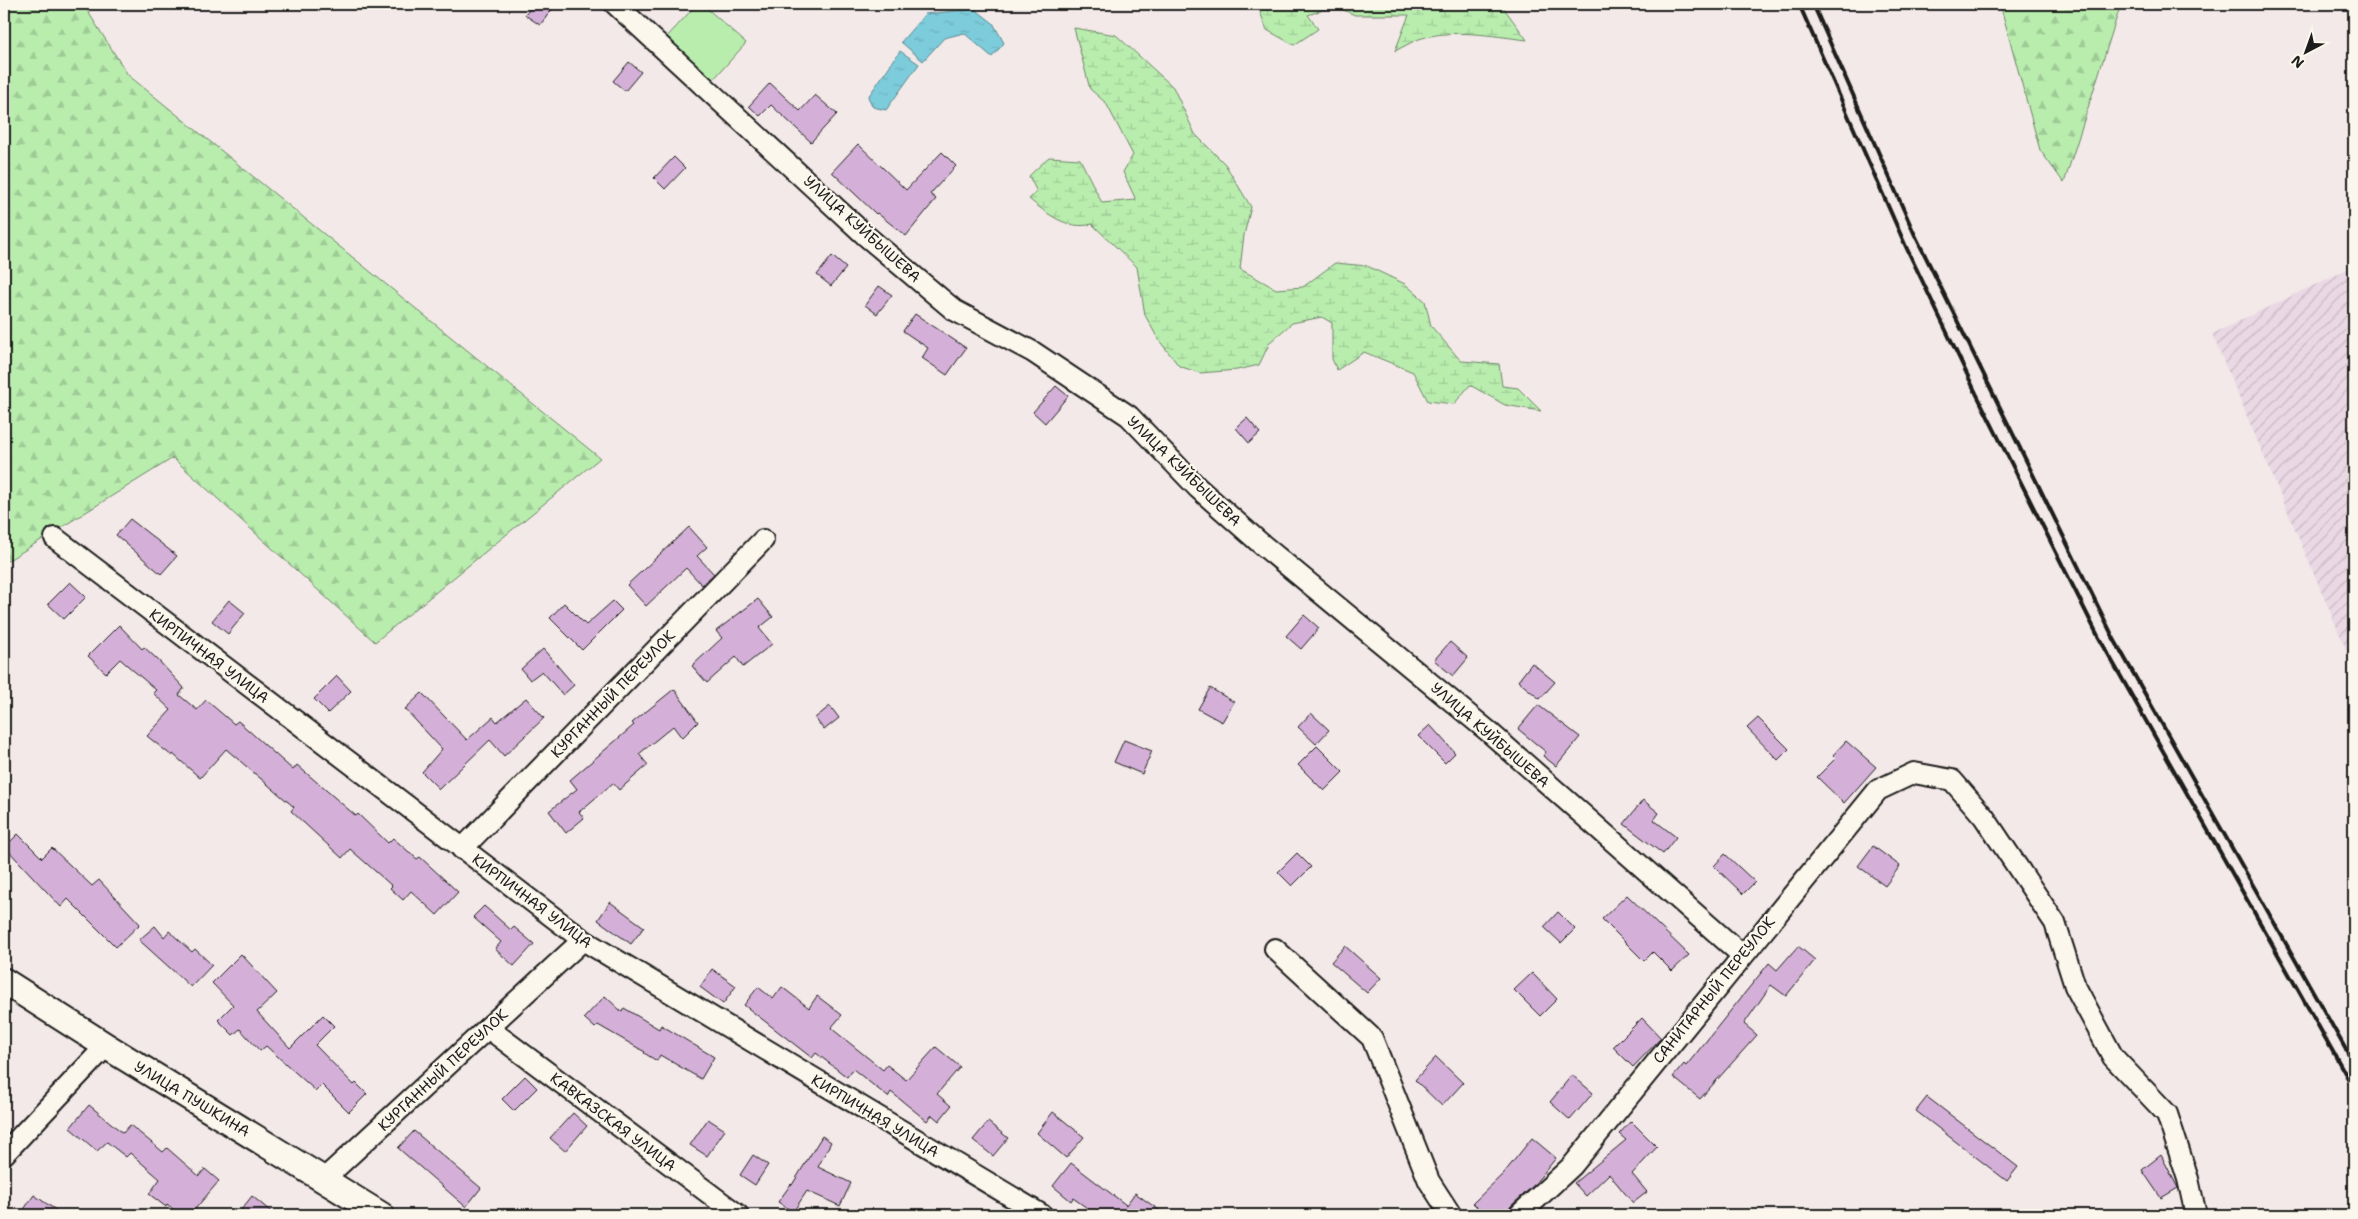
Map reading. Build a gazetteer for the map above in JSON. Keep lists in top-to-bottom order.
{
  "streets": {
    "main road": ["УЛИЦА ПУШКИНА"],
    "street": [
      "УЛИЦА КУЙБЫШЕВА",
      "КИРПИЧНАЯ УЛИЦА",
      "КУРГАННЫЙ ПЕРЕУЛОК",
      "САНИТАРНЫЙ ПЕРЕУЛОК",
      "КАВКАЗСКАЯ УЛИЦА"
    ]
  },
  "crossings": [
    ["УЛИЦА КУЙБЫШЕВА", "САНИТАРНЫЙ ПЕРЕУЛОК"],
    ["КИРПИЧНАЯ УЛИЦА", "КУРГАННЫЙ ПЕРЕУЛОК"],
    ["КУРГАННЫЙ ПЕРЕУЛОК", "УЛИЦА ПУШКИНА"],
    ["КУРГАННЫЙ ПЕРЕУЛОК", "КАВКАЗСКАЯ УЛИЦА"]
  ],
  "north": "bottom left"
}
